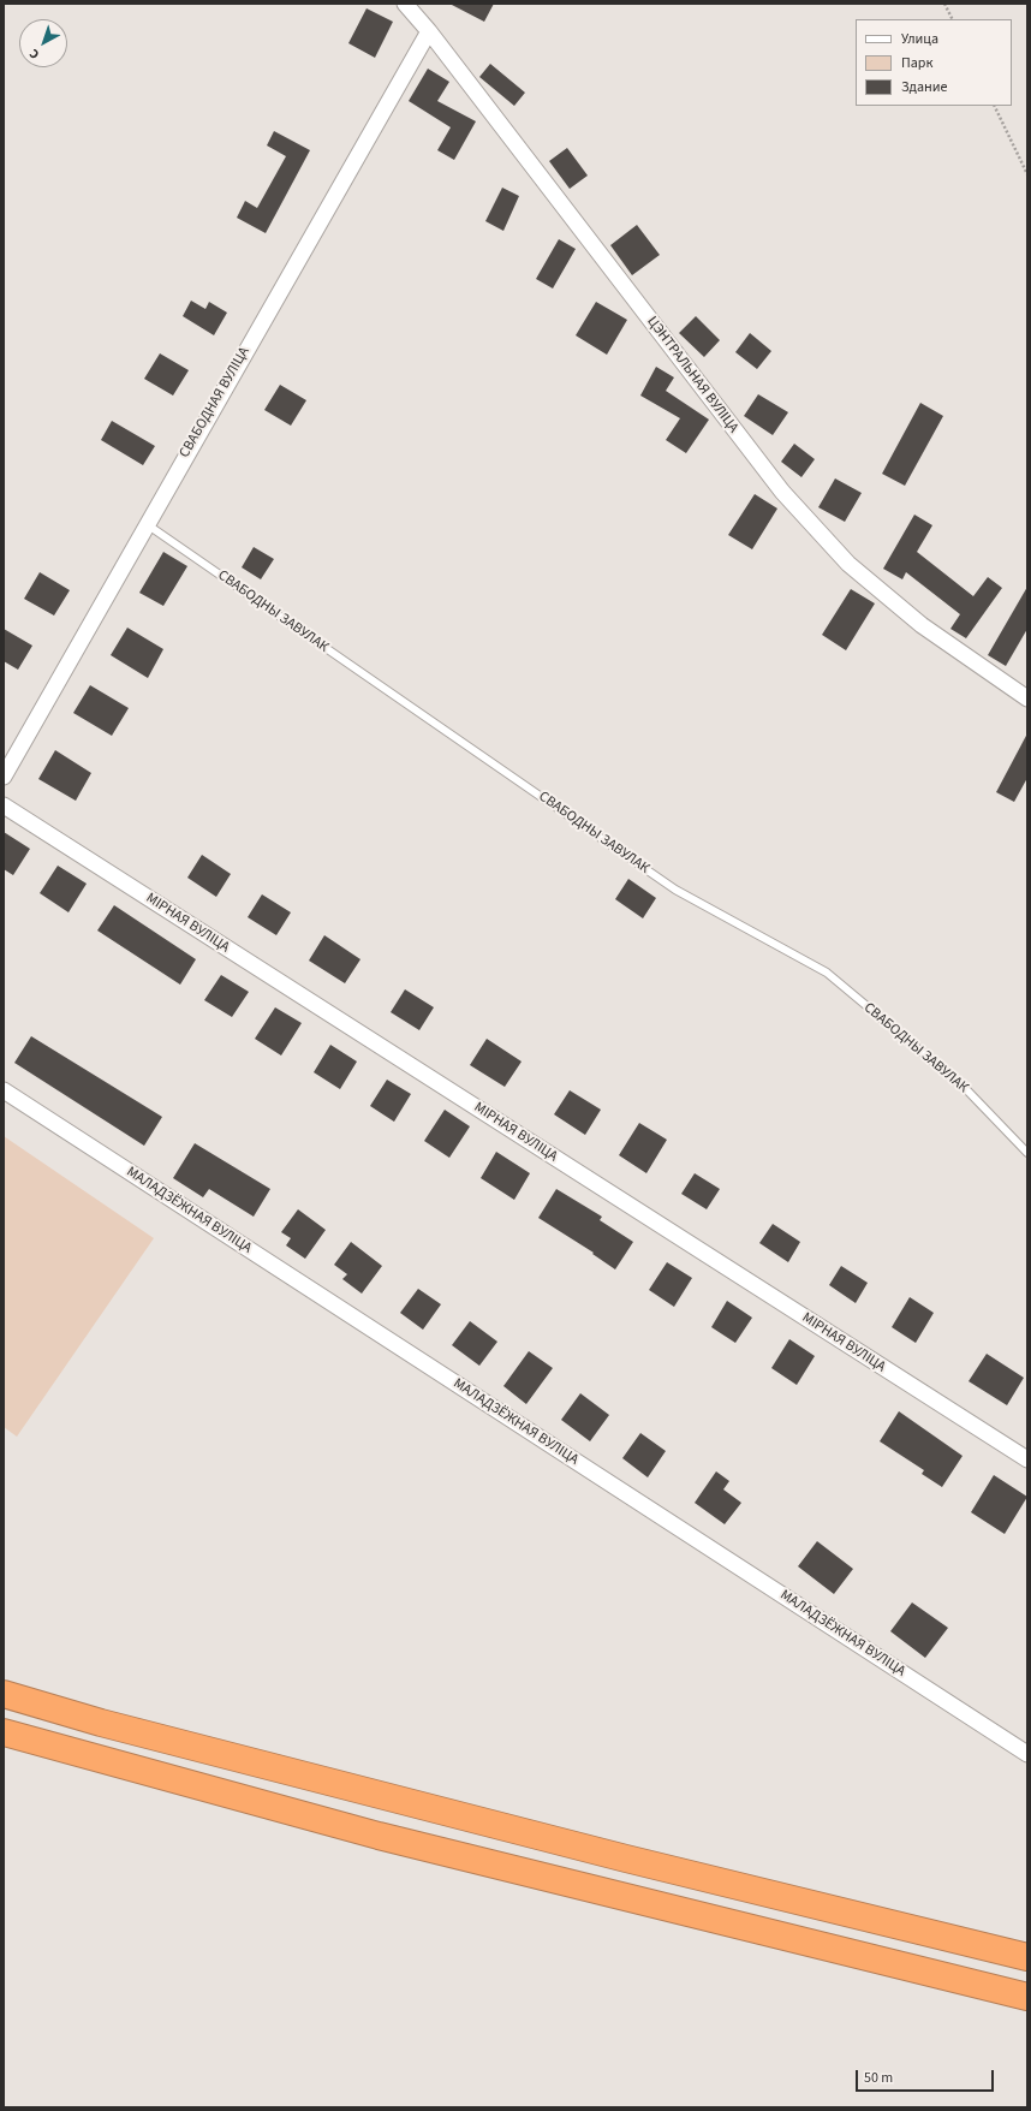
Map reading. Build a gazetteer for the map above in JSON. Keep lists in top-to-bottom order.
{
  "streets": {
    "street": [
      "ЦЭНТРАЛЬНАЯ ВУЛІЦА",
      "СВАБОДНАЯ ВУЛІЦА",
      "МІРНАЯ ВУЛІЦА",
      "МАЛАДЗЁЖНАЯ ВУЛІЦА"
    ],
    "lane": ["СВАБОДНЫ ЗАВУЛАК"]
  },
  "crossings": [
    ["ЦЭНТРАЛЬНАЯ ВУЛІЦА", "СВАБОДНАЯ ВУЛІЦА"],
    ["СВАБОДНАЯ ВУЛІЦА", "СВАБОДНЫ ЗАВУЛАК"]
  ],
  "legend": ["Улица", "Парк", "Здание"],
  "scale_bar": "50 m",
  "north": "bottom left"
}
